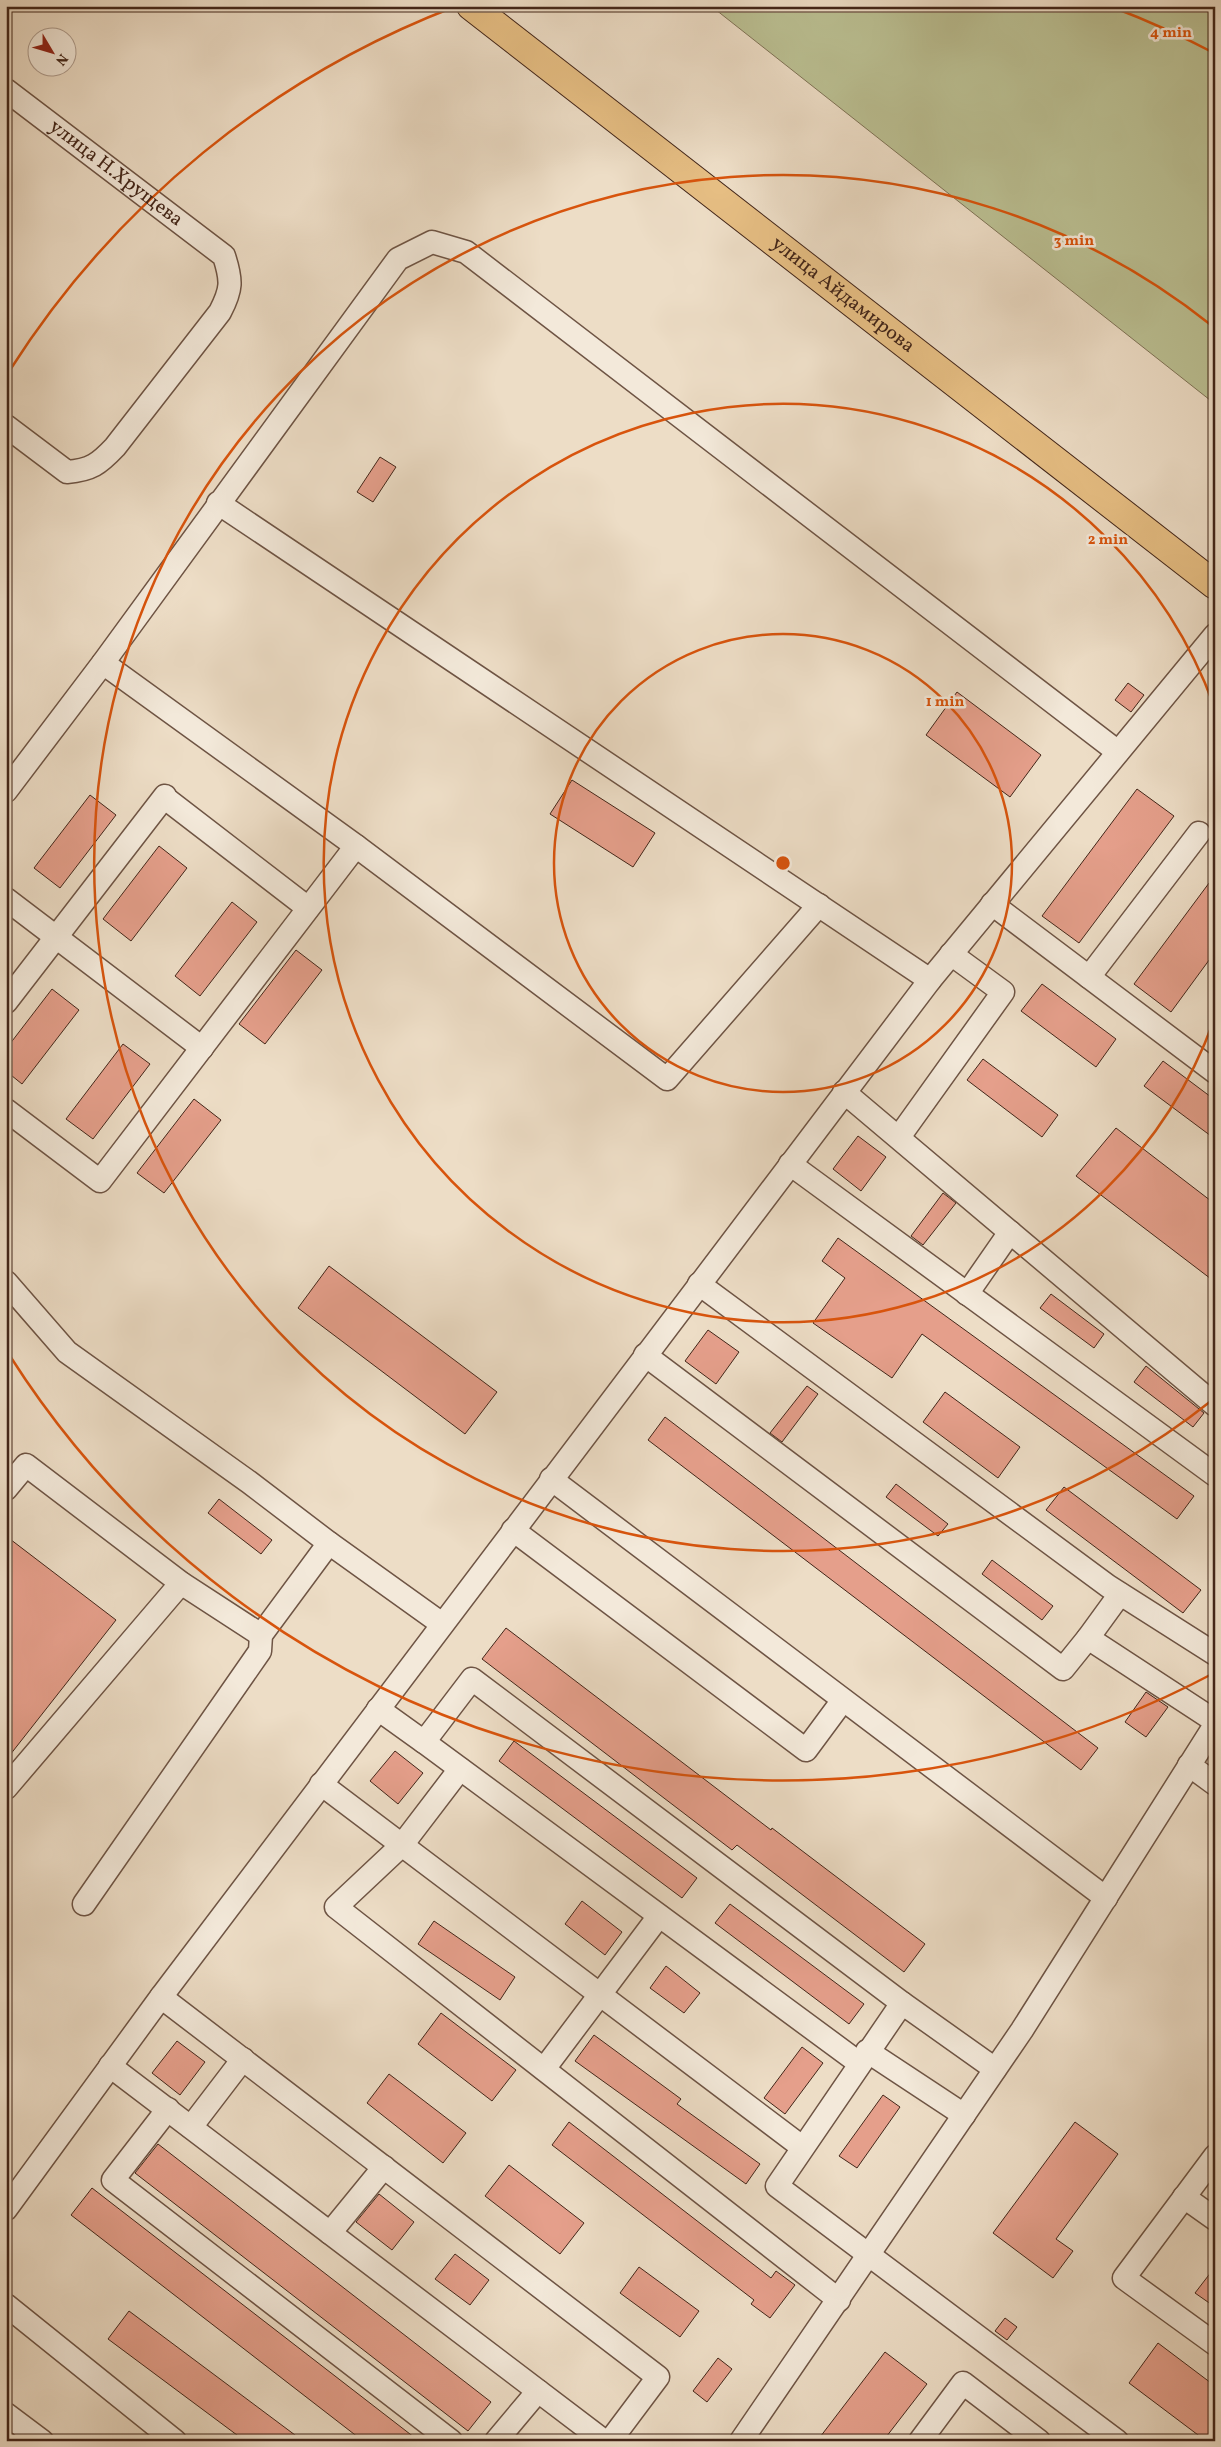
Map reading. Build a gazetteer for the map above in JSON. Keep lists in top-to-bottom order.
{
  "streets": {
    "main road": ["улица Айдамирова"],
    "street": ["улица Н.Хрущева"]
  },
  "north": "bottom right",
  "rings": [
    "4 min",
    "3 min",
    "2 min",
    "1 min"
  ]
}
